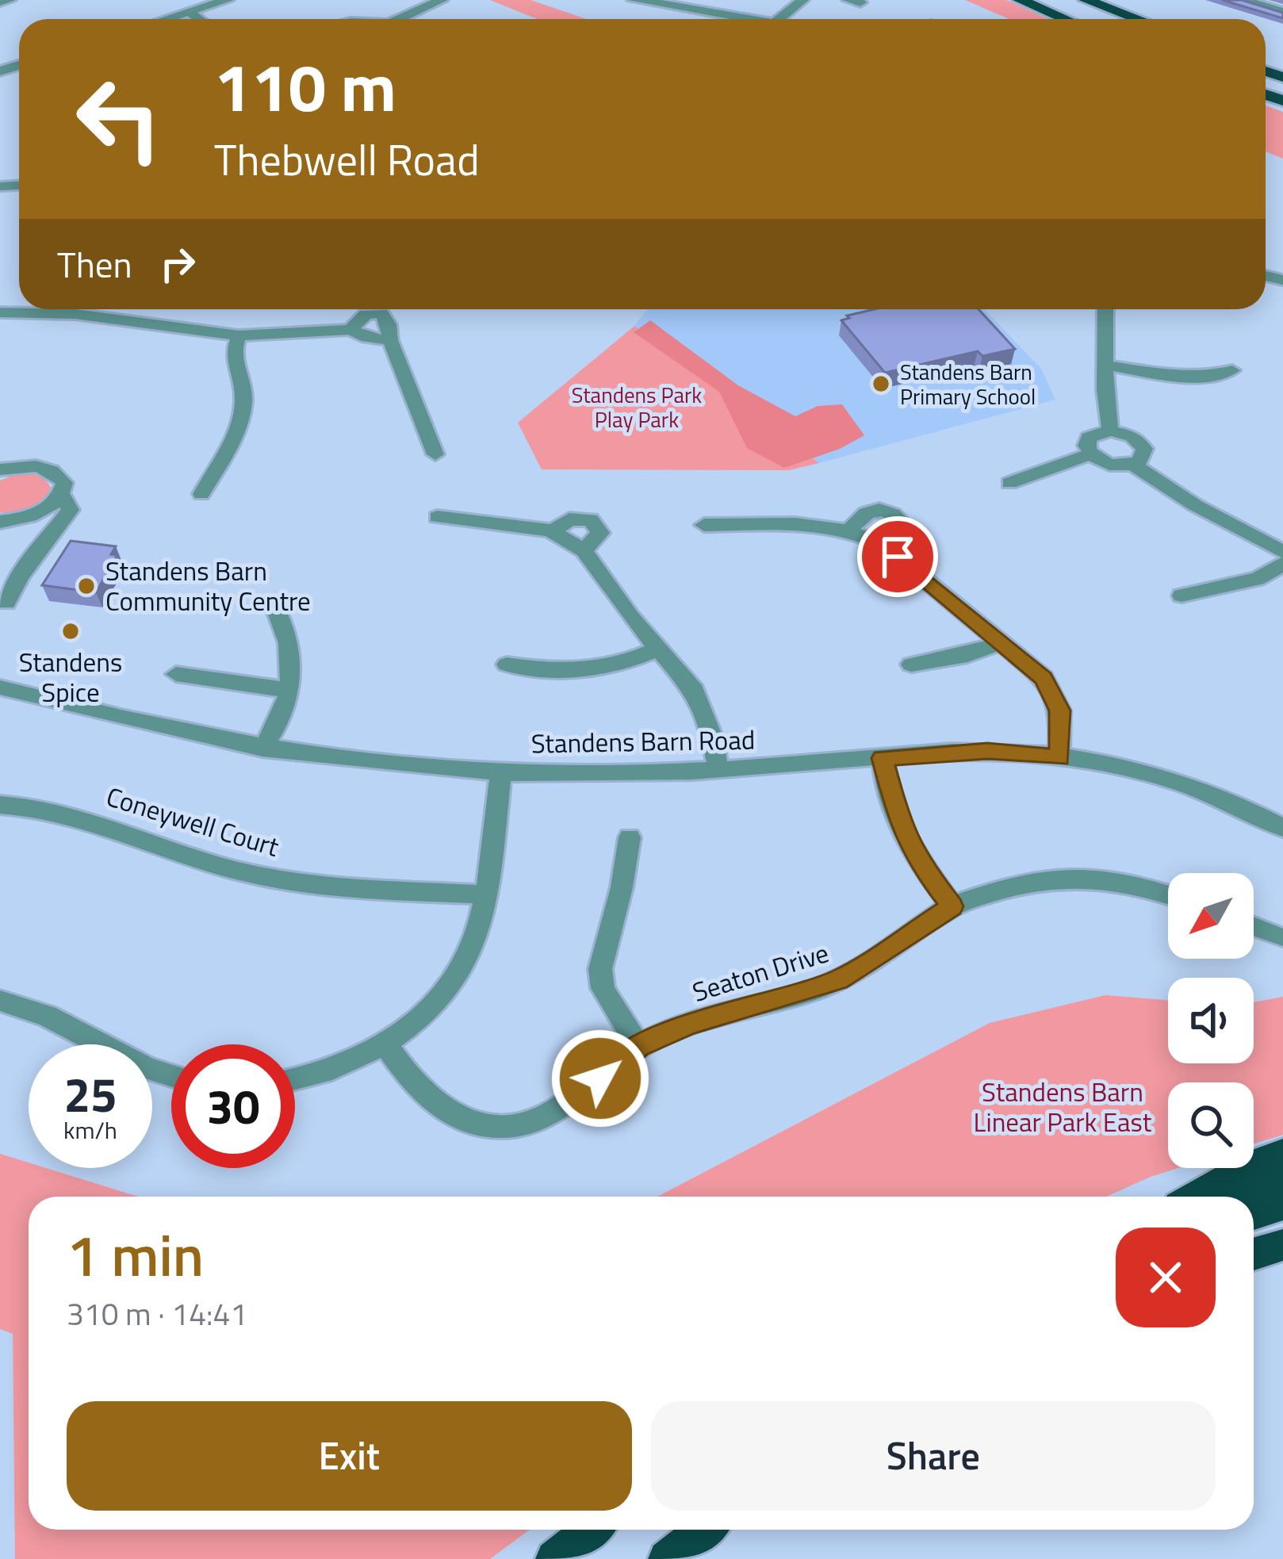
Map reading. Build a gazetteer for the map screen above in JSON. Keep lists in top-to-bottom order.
{
  "streets": {
    "street": ["Standens Barn Road", "Coneywell Court", "Seaton Drive"]
  },
  "parks": ["Standens Park Play Park", "Standens Barn Linear Park East"],
  "places": ["Standens Barn Primary School", "Standens Barn Community Centre", "Standens Spice"],
  "north": "bottom left",
  "page": {
    "turn": ["110 m", "Thebwell Road"],
    "then": "Then",
    "speed": "25 km/h",
    "limit": "30",
    "heading": ["1 min", "310 m · 14:41"],
    "buttons": ["Exit", "Share"]
  }
}
